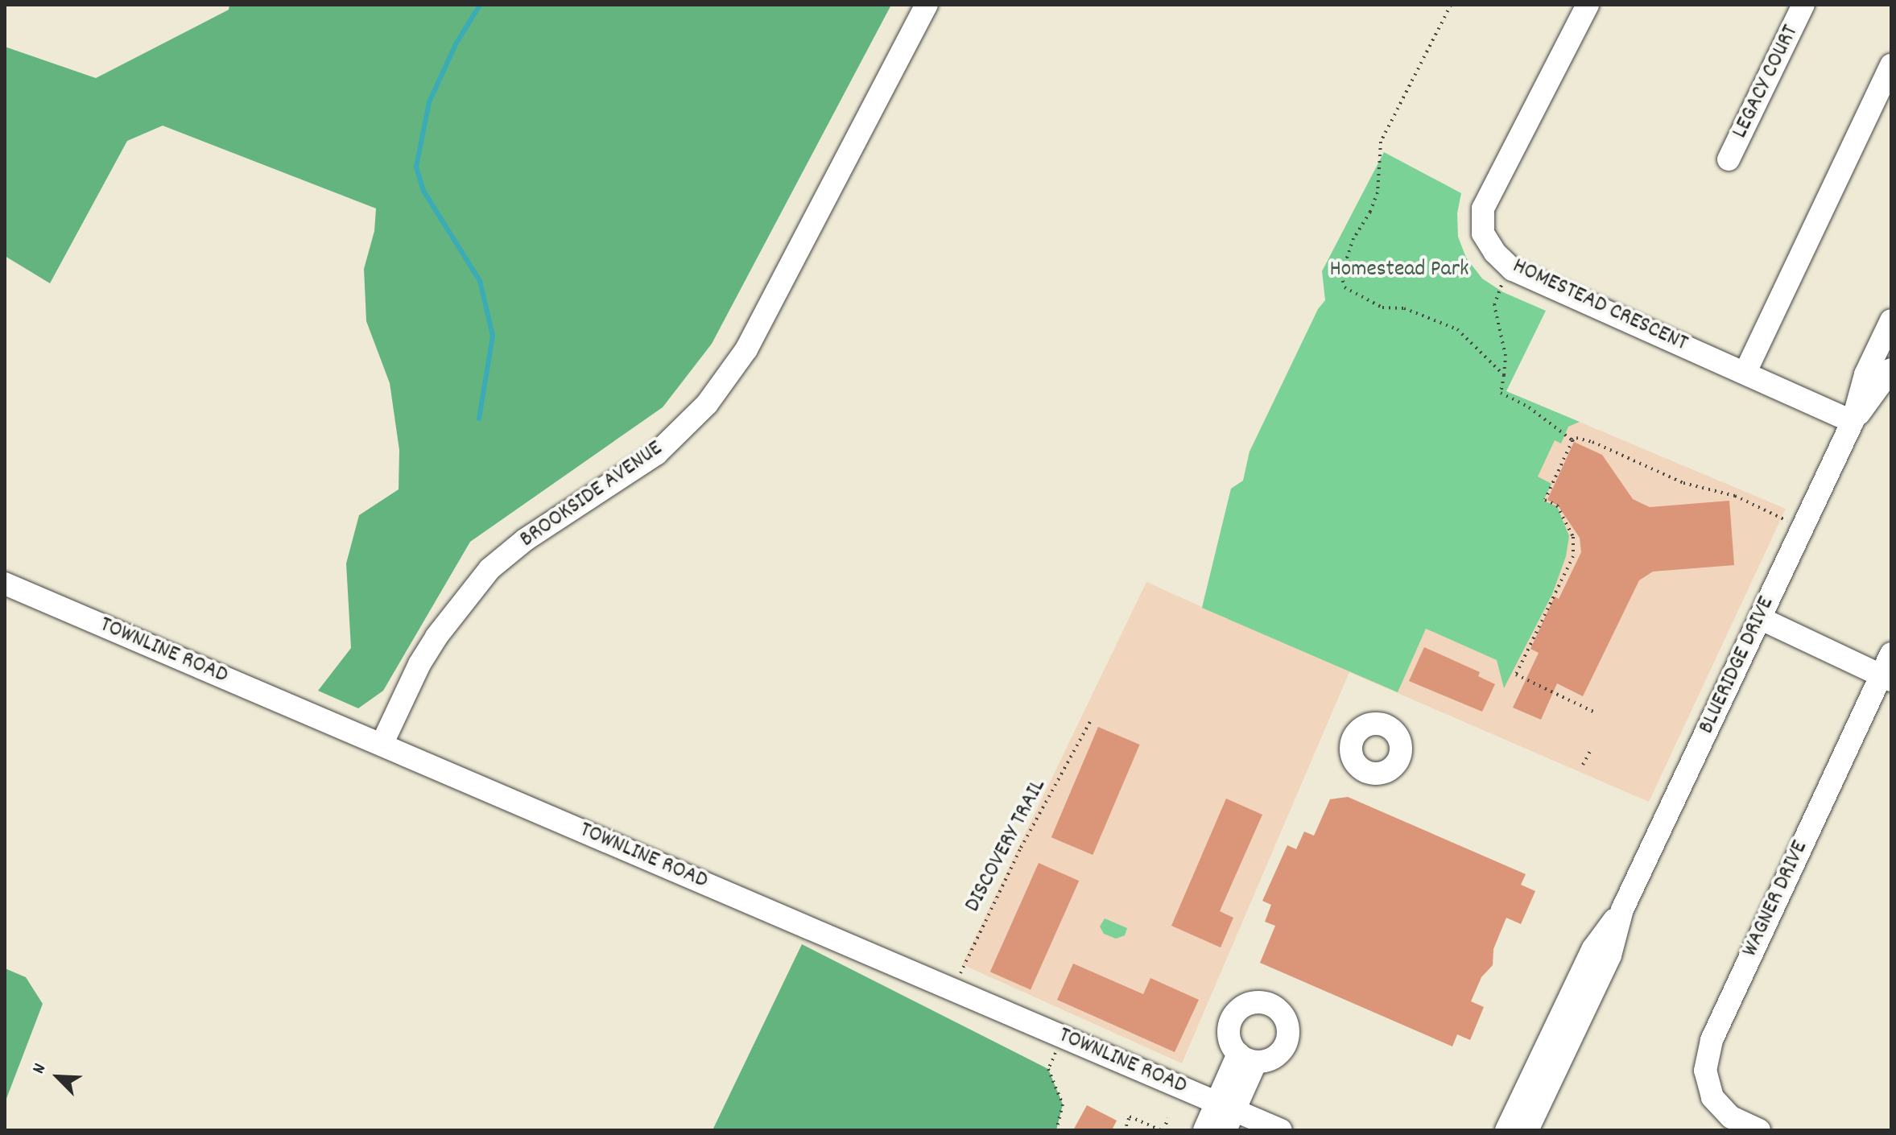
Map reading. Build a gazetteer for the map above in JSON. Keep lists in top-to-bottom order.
{
  "streets": {
    "street": [
      "LEGACY COURT",
      "HOMESTEAD CRESCENT",
      "BROOKSIDE AVENUE",
      "TOWNLINE ROAD",
      "BLUERIDGE DRIVE",
      "WAGNER DRIVE"
    ],
    "path": ["DISCOVERY TRAIL"]
  },
  "crossings": [
    ["HOMESTEAD CRESCENT", "BLUERIDGE DRIVE"],
    ["BROOKSIDE AVENUE", "TOWNLINE ROAD"],
    ["TOWNLINE ROAD", "DISCOVERY TRAIL"]
  ],
  "parks": ["Homestead Park"],
  "north": "top left"
}
